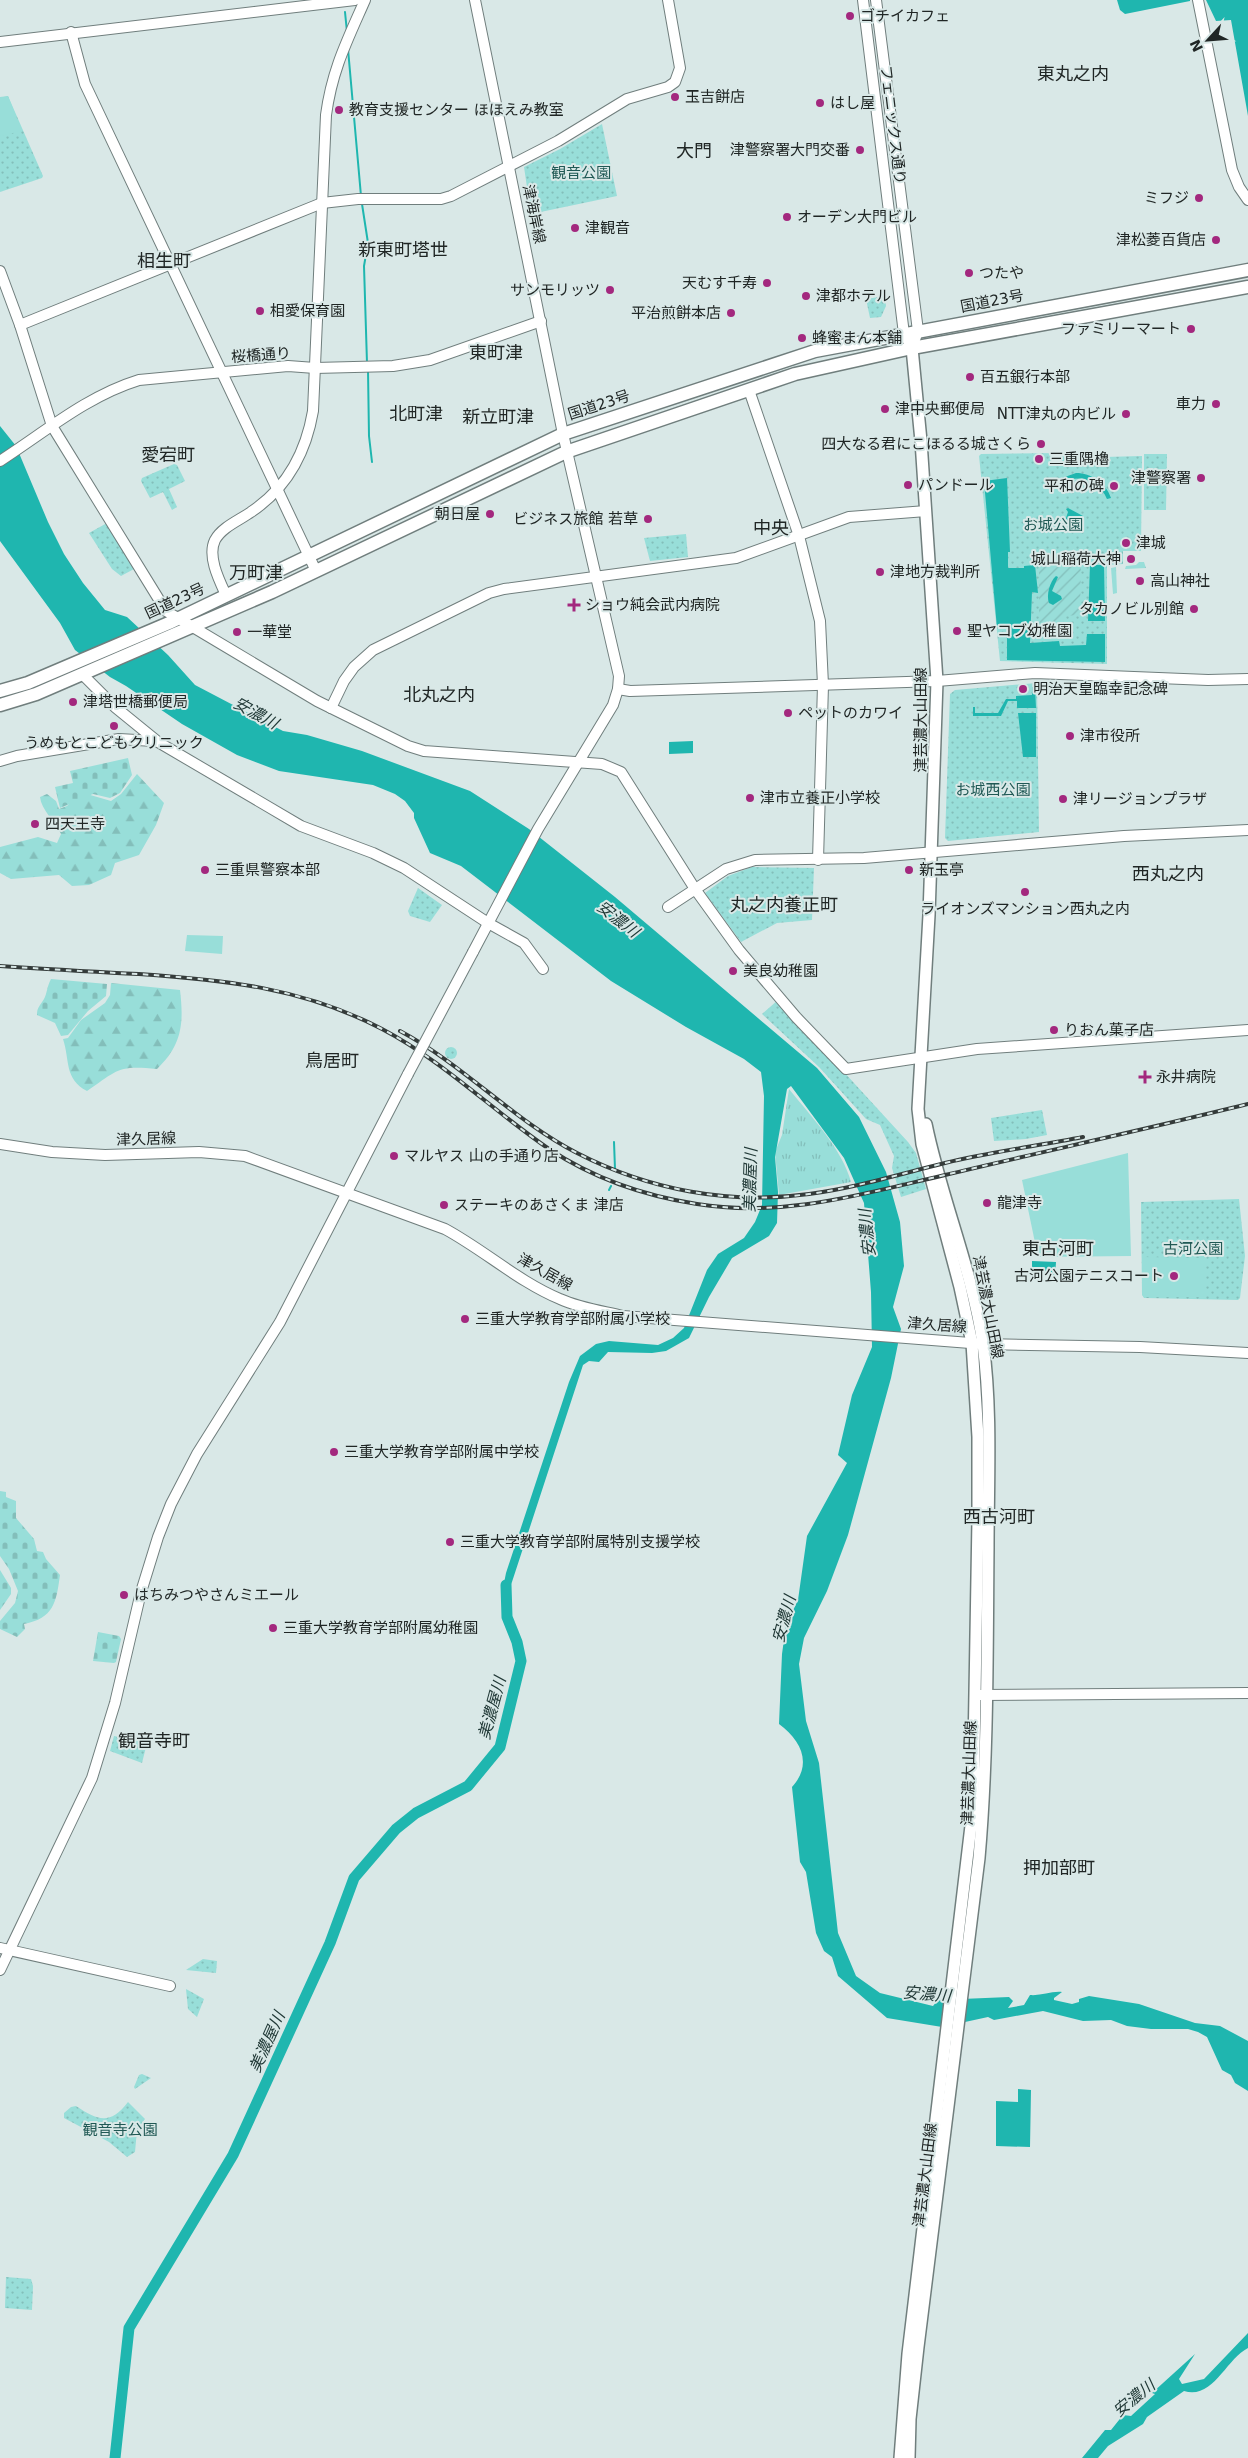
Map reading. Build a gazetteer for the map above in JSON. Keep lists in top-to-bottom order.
{
  "streets": {
    "highway": ["国道23号"],
    "main road": ["津芸濃大山田線"],
    "street": [
      "フェニックス通り",
      "津海岸線",
      "桜橋通り",
      "津久居線"
    ]
  },
  "crossings": [
    ["フェニックス通り", "国道23号"],
    ["フェニックス通り", "津芸濃大山田線"],
    ["津海岸線", "国道23号"],
    ["津海岸線", "桜橋通り"],
    ["国道23号", "津芸濃大山田線"],
    ["津芸濃大山田線", "津久居線"]
  ],
  "districts": [
    "東丸之内",
    "大門",
    "新東町塔世",
    "相生町",
    "東町津",
    "北町津",
    "新立町津",
    "愛宕町",
    "中央",
    "万町津",
    "北丸之内",
    "西丸之内",
    "丸之内養正町",
    "鳥居町",
    "東古河町",
    "西古河町",
    "観音寺町",
    "押加部町"
  ],
  "water": ["安濃川", "美濃屋川"],
  "parks": [
    "観音公園",
    "お城公園",
    "お城西公園",
    "古河公園",
    "観音寺公園"
  ],
  "places": {
    "other": [
      "ゴチイカフェ",
      "玉吉餅店",
      "はし屋",
      "教育支援センター ほほえみ教室",
      "津警察署大門交番",
      "ミフジ",
      "オーデン大門ビル",
      "津観音",
      "津松菱百貨店",
      "つたや",
      "天むす千寿",
      "サンモリッツ",
      "津都ホテル",
      "相愛保育園",
      "平治煎餅本店",
      "ファミリーマート",
      "蜂蜜まん本舗",
      "百五銀行本部",
      "車力",
      "津中央郵便局",
      "NTT津丸の内ビル",
      "四大なる君にこほるる城さくら",
      "三重隅櫓",
      "津警察署",
      "パンドール",
      "平和の碑",
      "朝日屋",
      "ビジネス旅館 若草",
      "津城",
      "城山稲荷大神",
      "津地方裁判所",
      "高山神社",
      "タカノビル別館",
      "聖ヤコブ幼稚園",
      "一華堂",
      "明治天皇臨幸記念碑",
      "津塔世橋郵便局",
      "ペットのカワイ",
      "うめもとこどもクリニック",
      "津市役所",
      "津市立養正小学校",
      "津リージョンプラザ",
      "四天王寺",
      "三重県警察本部",
      "新玉亭",
      "ライオンズマンション西丸之内",
      "美良幼稚園",
      "りおん菓子店",
      "マルヤス 山の手通り店",
      "龍津寺",
      "ステーキのあさくま 津店",
      "古河公園テニスコート",
      "三重大学教育学部附属小学校",
      "三重大学教育学部附属中学校",
      "三重大学教育学部附属特別支援学校",
      "はちみつやさんミエール",
      "三重大学教育学部附属幼稚園"
    ],
    "health": ["ショウ純会武内病院", "永井病院"]
  },
  "north": "bottom left"
}
